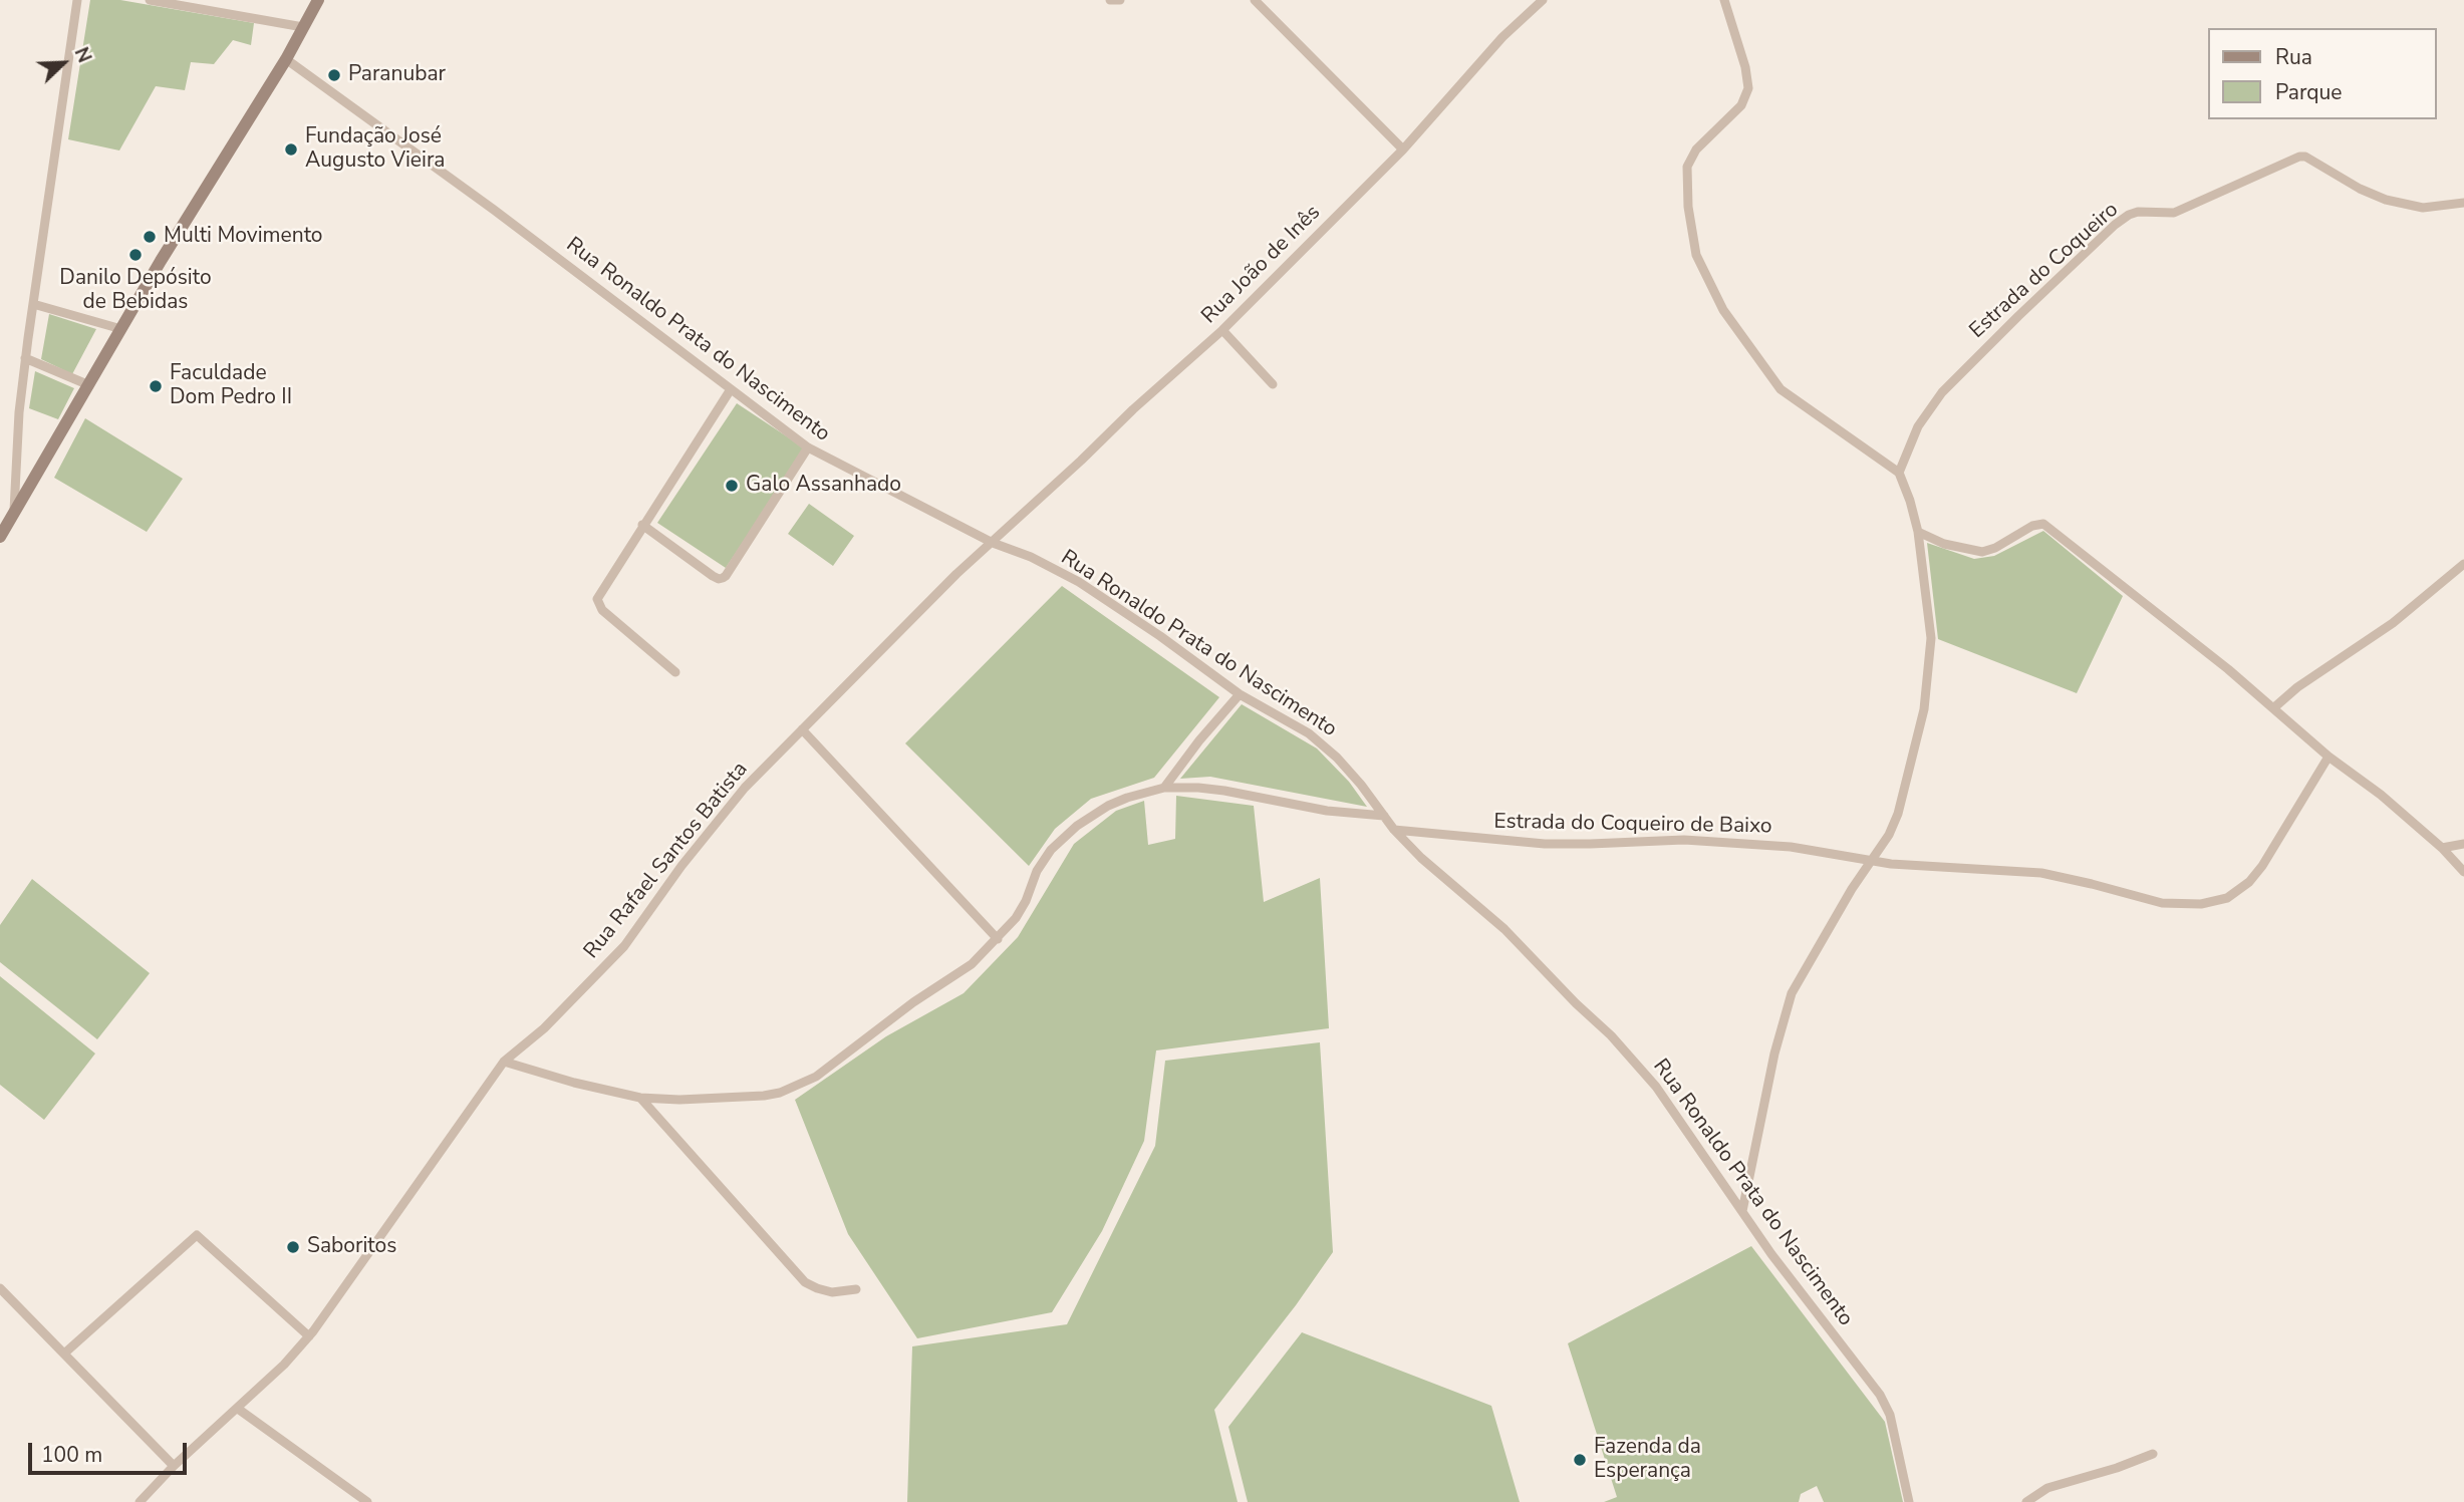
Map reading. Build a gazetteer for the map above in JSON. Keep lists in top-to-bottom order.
{
  "streets": {
    "street": [
      "Rua João de Inês",
      "Estrada do Coqueiro",
      "Rua Ronaldo Prata do Nascimento",
      "Estrada do Coqueiro de Baixo",
      "Rua Rafael Santos Batista"
    ]
  },
  "crossings": [
    ["Rua João de Inês", "Rua Ronaldo Prata do Nascimento"],
    ["Rua João de Inês", "Rua Rafael Santos Batista"],
    ["Rua Ronaldo Prata do Nascimento", "Estrada do Coqueiro de Baixo"],
    ["Rua Ronaldo Prata do Nascimento", "Rua Rafael Santos Batista"]
  ],
  "places": [
    "Paranubar",
    "Fundação José Augusto Vieira",
    "Multi Movimento",
    "Danilo Depósito de Bebidas",
    "Faculdade Dom Pedro II",
    "Galo Assanhado",
    "Saboritos",
    "Fazenda da Esperança"
  ],
  "legend": ["Rua", "Parque"],
  "scale_bar": "100 m",
  "north": "top right"
}
